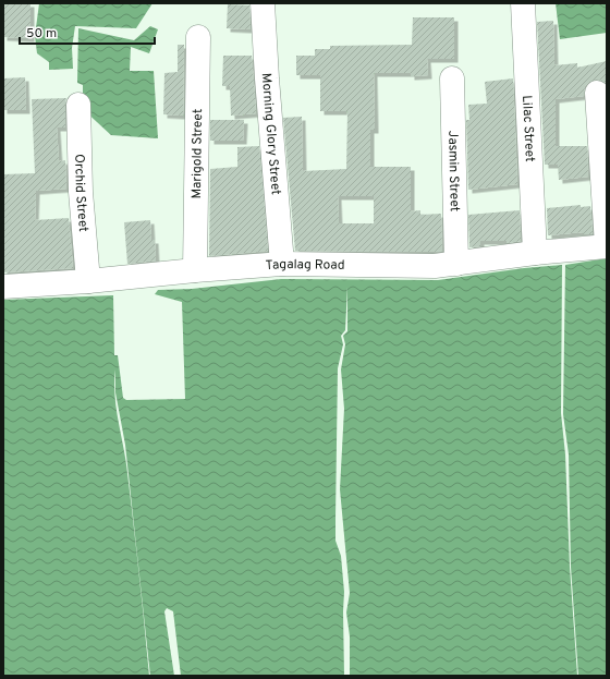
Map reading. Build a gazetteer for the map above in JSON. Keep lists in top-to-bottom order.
{
  "streets": {
    "street": [
      "Lilac Street",
      "Morning Glory Street",
      "Marigold Street",
      "Jasmin Street",
      "Orchid Street",
      "Tagalag Road"
    ]
  },
  "crossings": [
    ["Lilac Street", "Tagalag Road"],
    ["Morning Glory Street", "Tagalag Road"],
    ["Marigold Street", "Tagalag Road"],
    ["Jasmin Street", "Tagalag Road"],
    ["Orchid Street", "Tagalag Road"]
  ],
  "scale_bar": "50 m"
}
